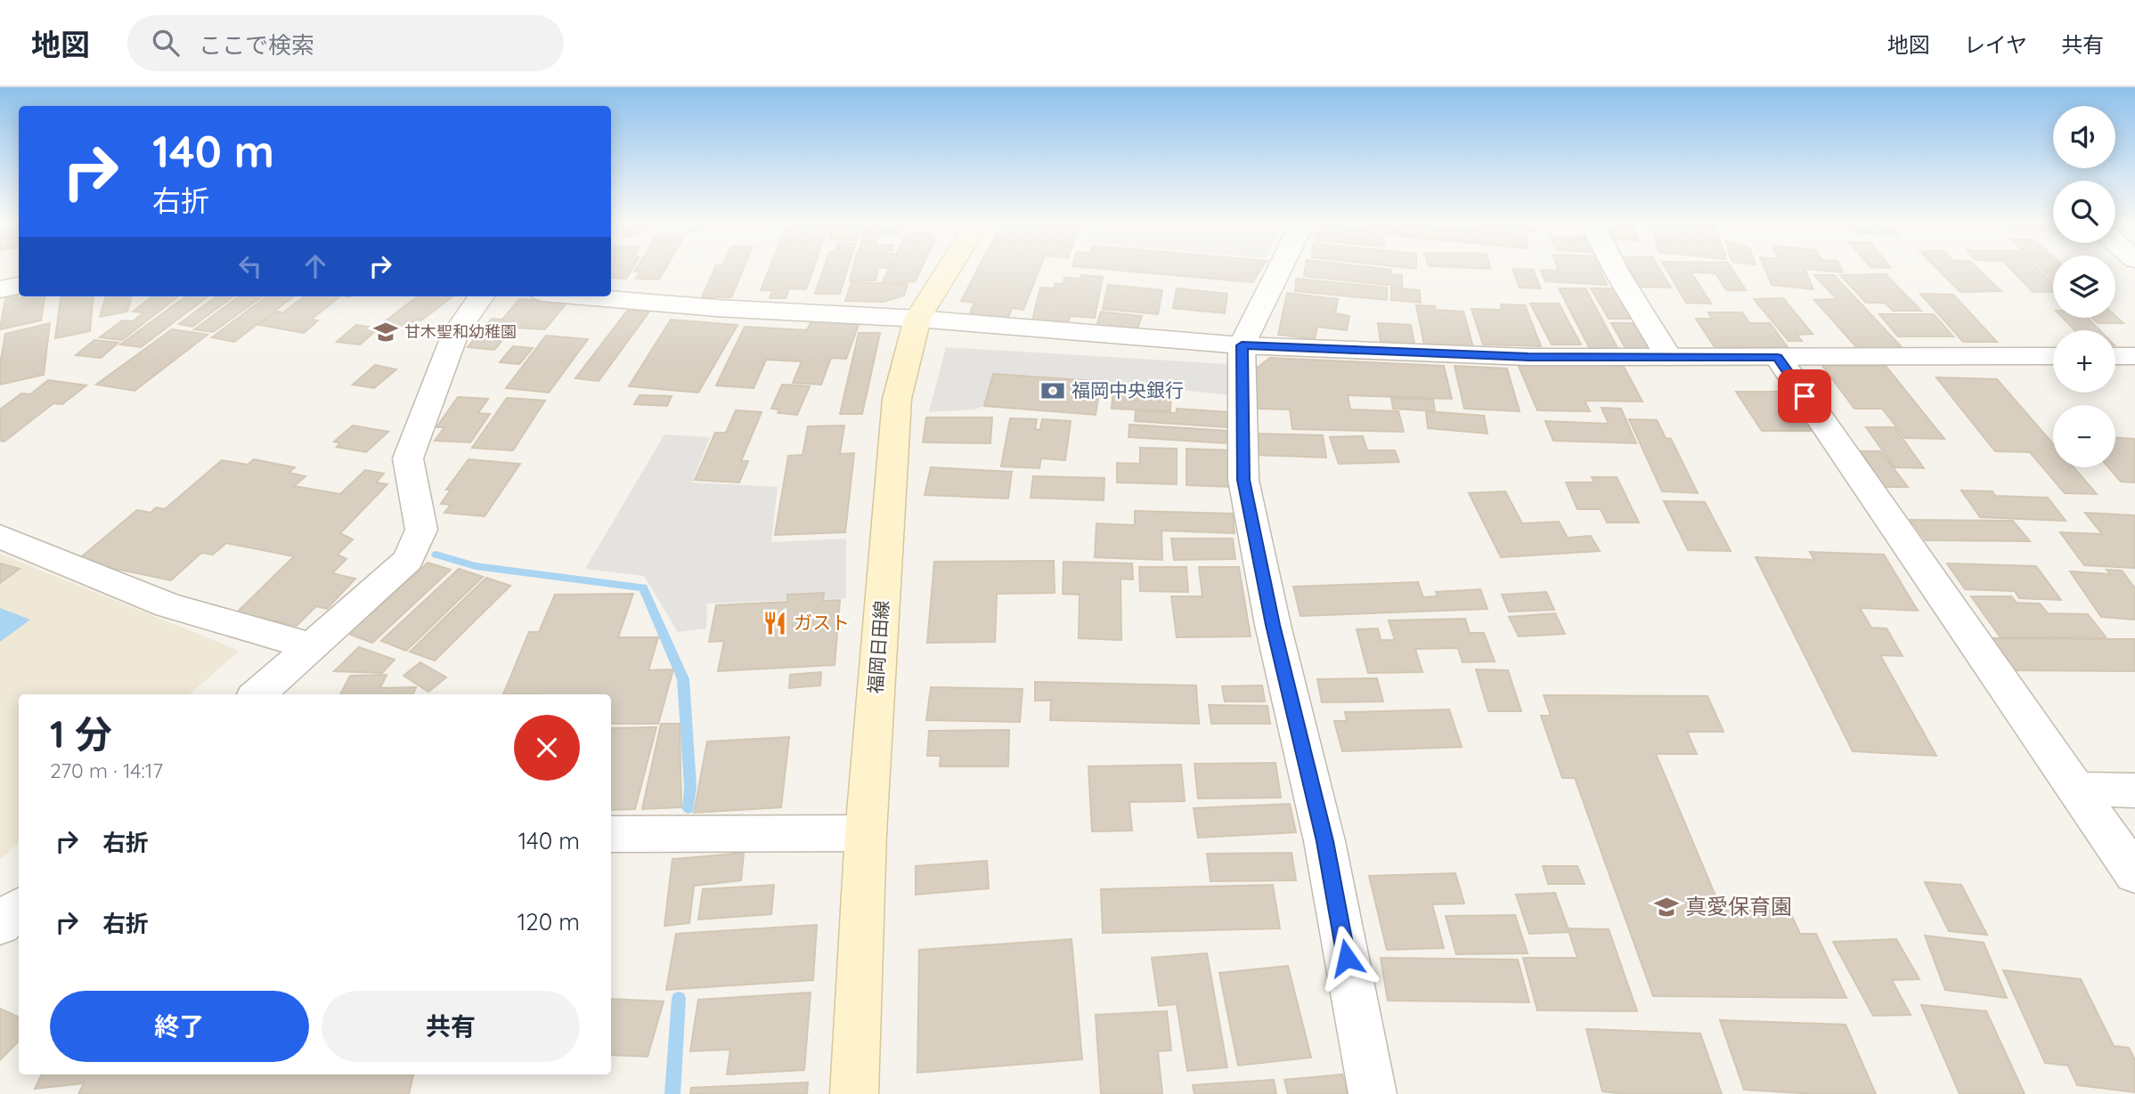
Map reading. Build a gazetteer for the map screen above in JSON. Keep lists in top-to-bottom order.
{
  "streets": {
    "main road": ["福岡日田線"]
  },
  "places": {
    "school or university": ["甘木聖和幼稚園", "真愛保育園"],
    "bank": ["福岡中央銀行"],
    "restaurant": ["ガスト"]
  },
  "page": {
    "header": "地図",
    "search": "ここで検索",
    "nav": ["地図", "レイヤ", "共有"],
    "map_buttons": ["+", "−"],
    "turn": ["140 m", "右折"],
    "heading": ["1 分", "270 m · 14:17"],
    "list": [
      {
        "name": "右折",
        "value": "140 m"
      },
      {
        "name": "右折",
        "value": "120 m"
      }
    ],
    "buttons": ["終了", "共有"]
  }
}
